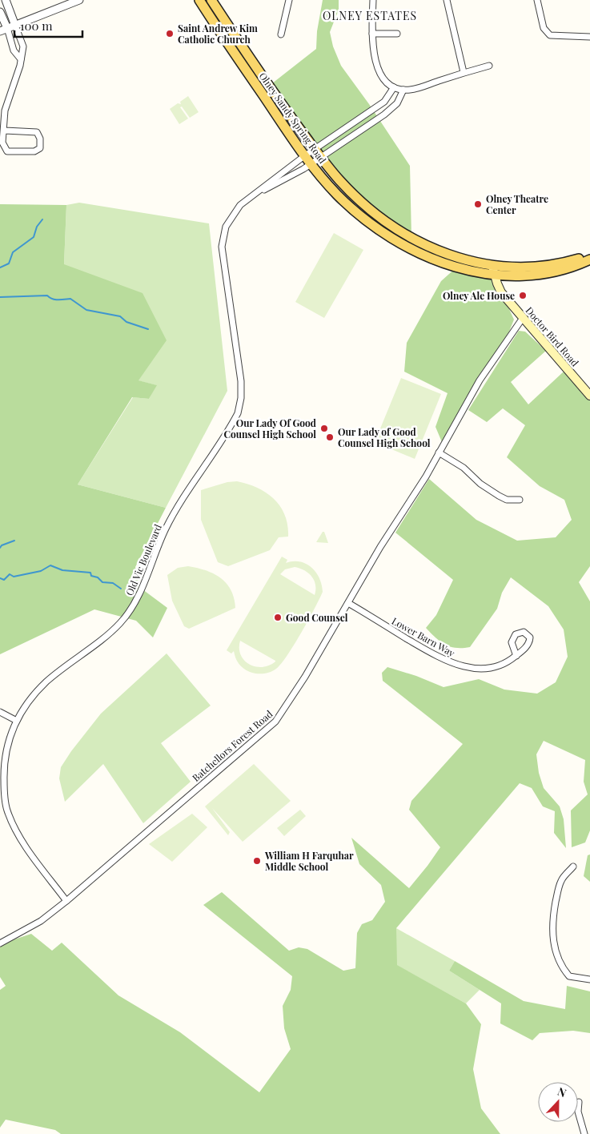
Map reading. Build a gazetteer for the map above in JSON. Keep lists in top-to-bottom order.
{
  "streets": {
    "main road": ["Olney Sandy Spring Road", "Doctor Bird Road"],
    "street": ["Old Vic Boulevard", "Lower Barn Way", "Batchellors Forest Road"]
  },
  "crossings": [
    ["Olney Sandy Spring Road", "Doctor Bird Road"],
    ["Olney Sandy Spring Road", "Old Vic Boulevard"],
    ["Doctor Bird Road", "Batchellors Forest Road"],
    ["Old Vic Boulevard", "Batchellors Forest Road"],
    ["Lower Barn Way", "Batchellors Forest Road"]
  ],
  "districts": ["OLNEY ESTATES"],
  "places": [
    "Saint Andrew Kim Catholic Church",
    "Olney Theatre Center",
    "Olney Ale House",
    "Our Lady Of Good Counsel High School",
    "Our Lady of Good Counsel High School",
    "Good Counsel",
    "William H Farquhar Middle School"
  ],
  "scale_bar": "100 m",
  "north": "top"
}
